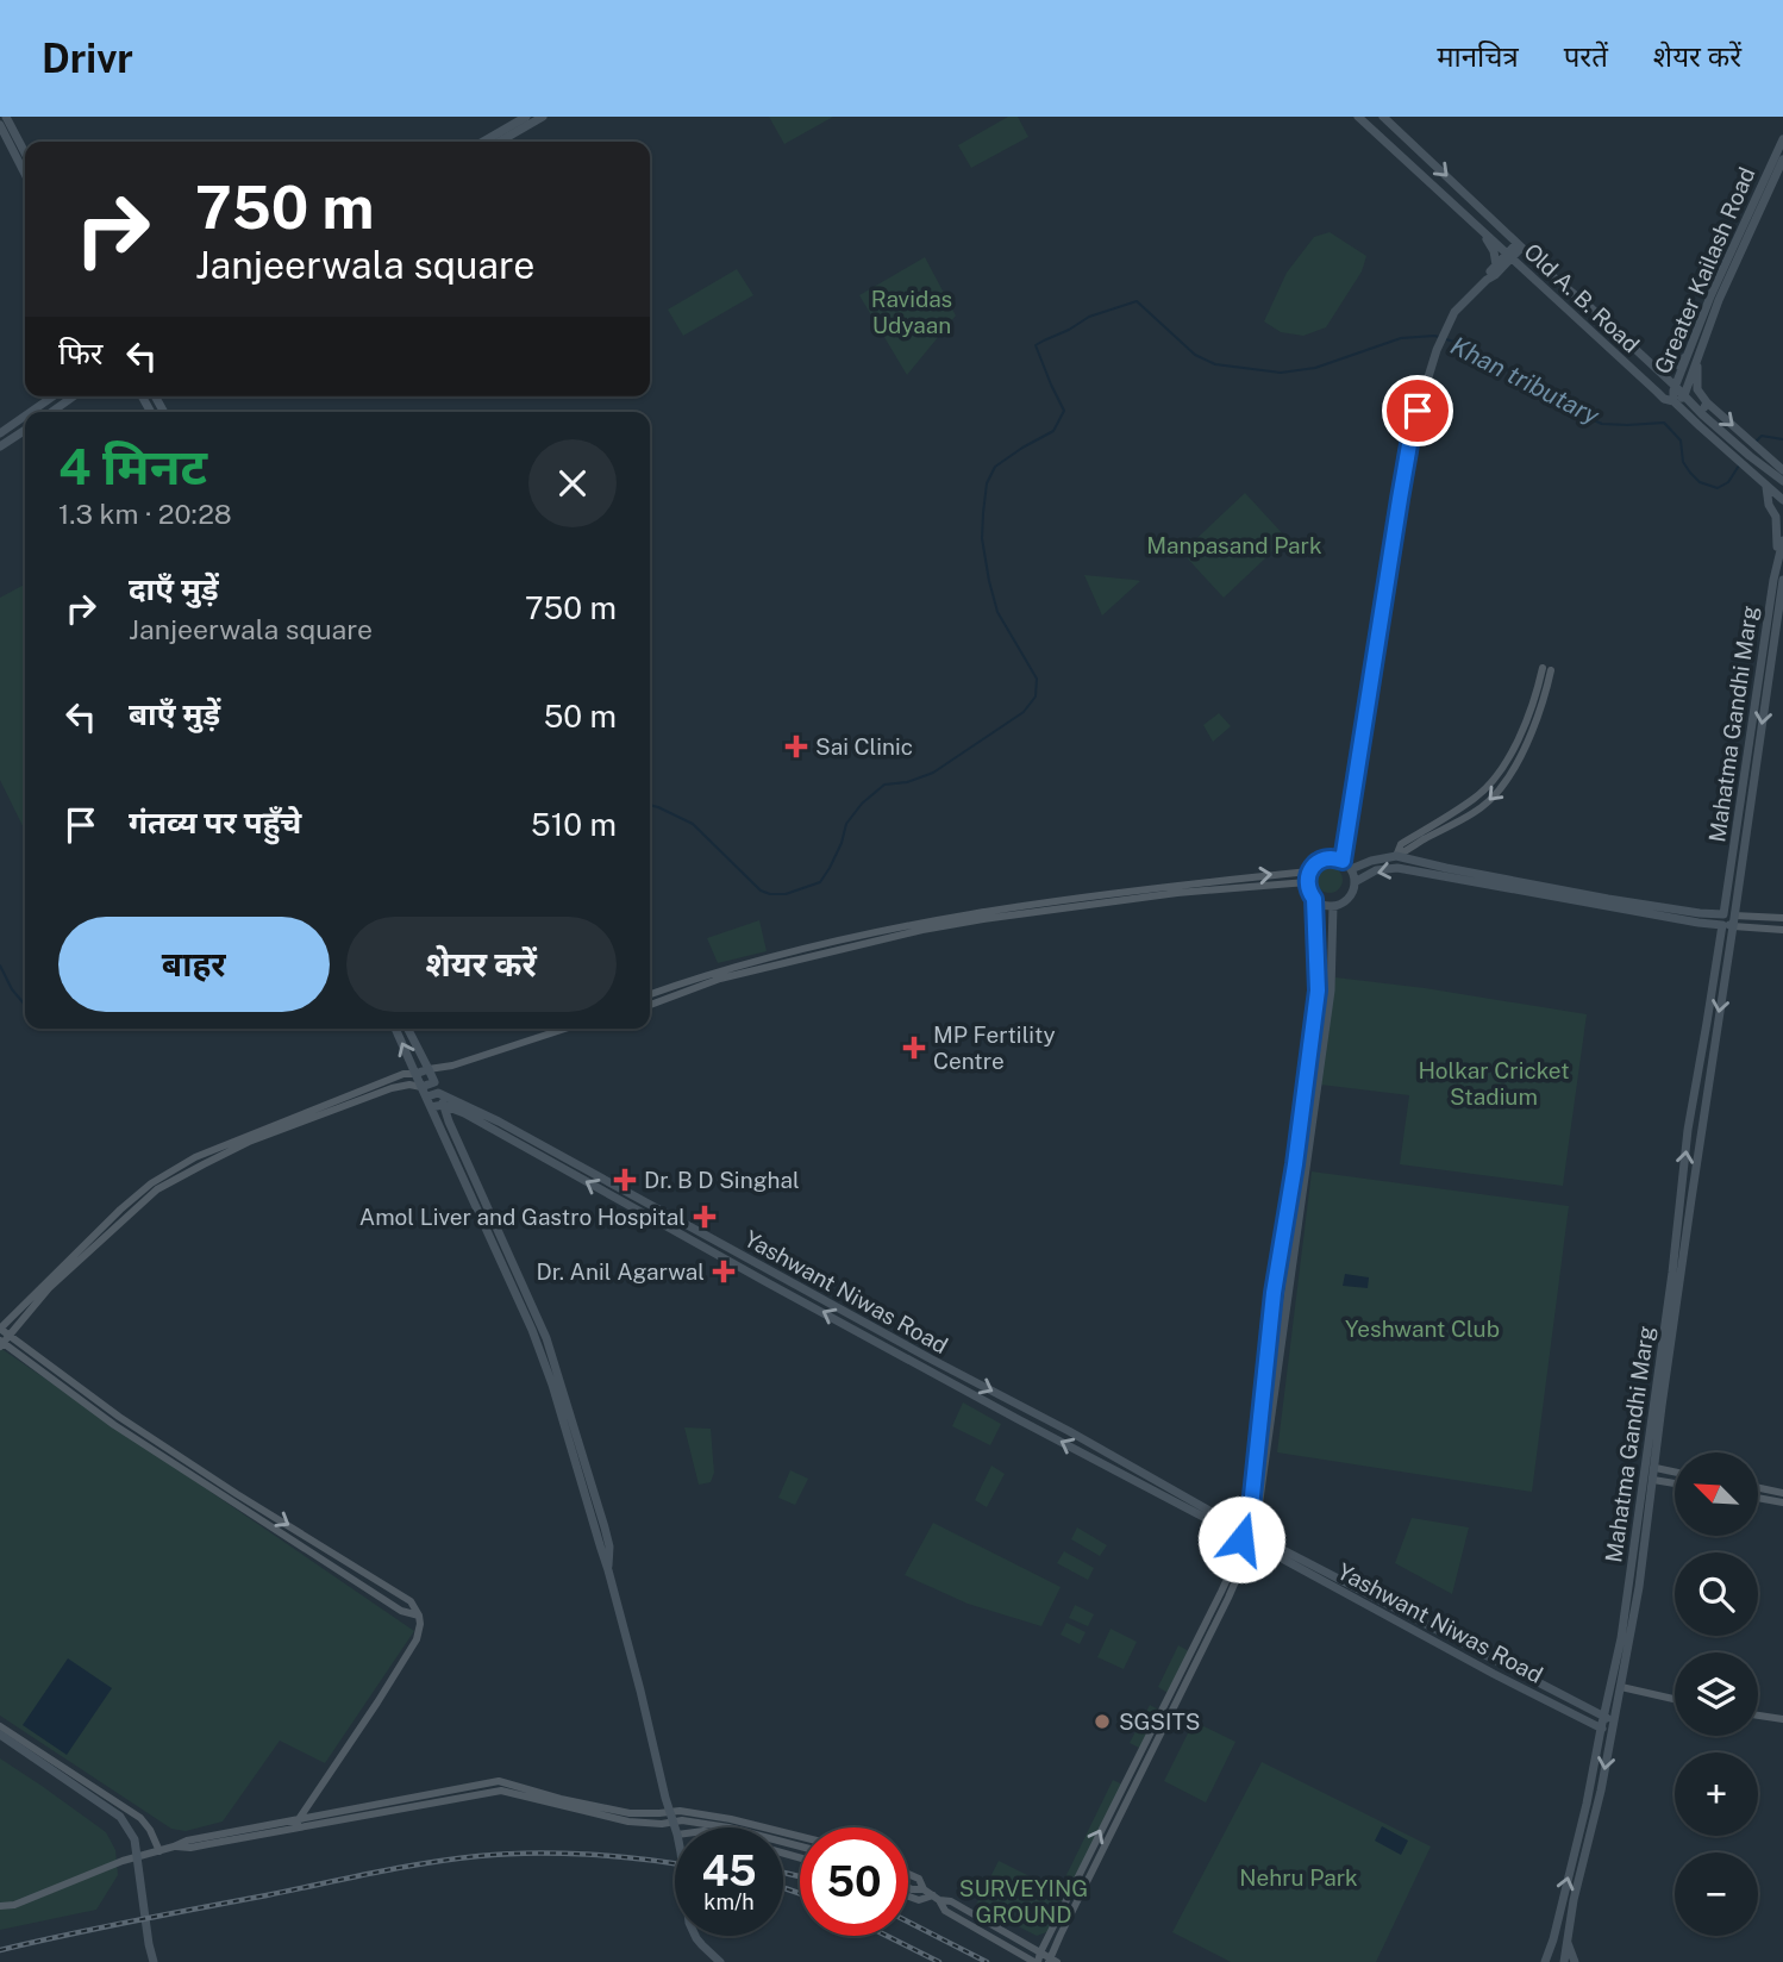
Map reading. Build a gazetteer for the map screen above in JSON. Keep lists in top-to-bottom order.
{
  "streets": {
    "main road": [
      "Greater Kailash Road",
      "Old A. B. Road",
      "Mahatma Gandhi Marg",
      "Yashwant Niwas Road"
    ]
  },
  "crossings": [
    ["Greater Kailash Road", "Old A. B. Road"],
    ["Mahatma Gandhi Marg", "Yashwant Niwas Road"]
  ],
  "water": ["Khan tributary"],
  "parks": [
    "Ravidas Udyaan",
    "Manpasand Park",
    "Holkar Cricket Stadium",
    "Yeshwant Club",
    "Nehru Park",
    "SURVEYING GROUND"
  ],
  "places": {
    "health": [
      "Sai Clinic",
      "MP Fertility Centre",
      "Dr. B D Singhal",
      "Amol Liver and Gastro Hospital",
      "Dr. Anil Agarwal"
    ],
    "other": ["SGSITS"]
  },
  "north": "top left",
  "page": {
    "header": "Drivr",
    "nav": ["मानचित्र", "परतें", "शेयर करें"],
    "turn": ["750 m", "Janjeerwala square"],
    "then": "फिर",
    "heading": ["4 मिनट", "1.3 km · 20:28"],
    "list": [
      {
        "name": "दाएँ मुड़ें",
        "note": "Janjeerwala square",
        "value": "750 m"
      },
      {
        "name": "बाएँ मुड़ें",
        "value": "50 m"
      },
      {
        "name": "गंतव्य पर पहुँचे",
        "value": "510 m"
      }
    ],
    "buttons": ["बाहर", "शेयर करें"],
    "map_buttons": ["+", "−"],
    "speed": "45 km/h",
    "limit": "50"
  }
}
